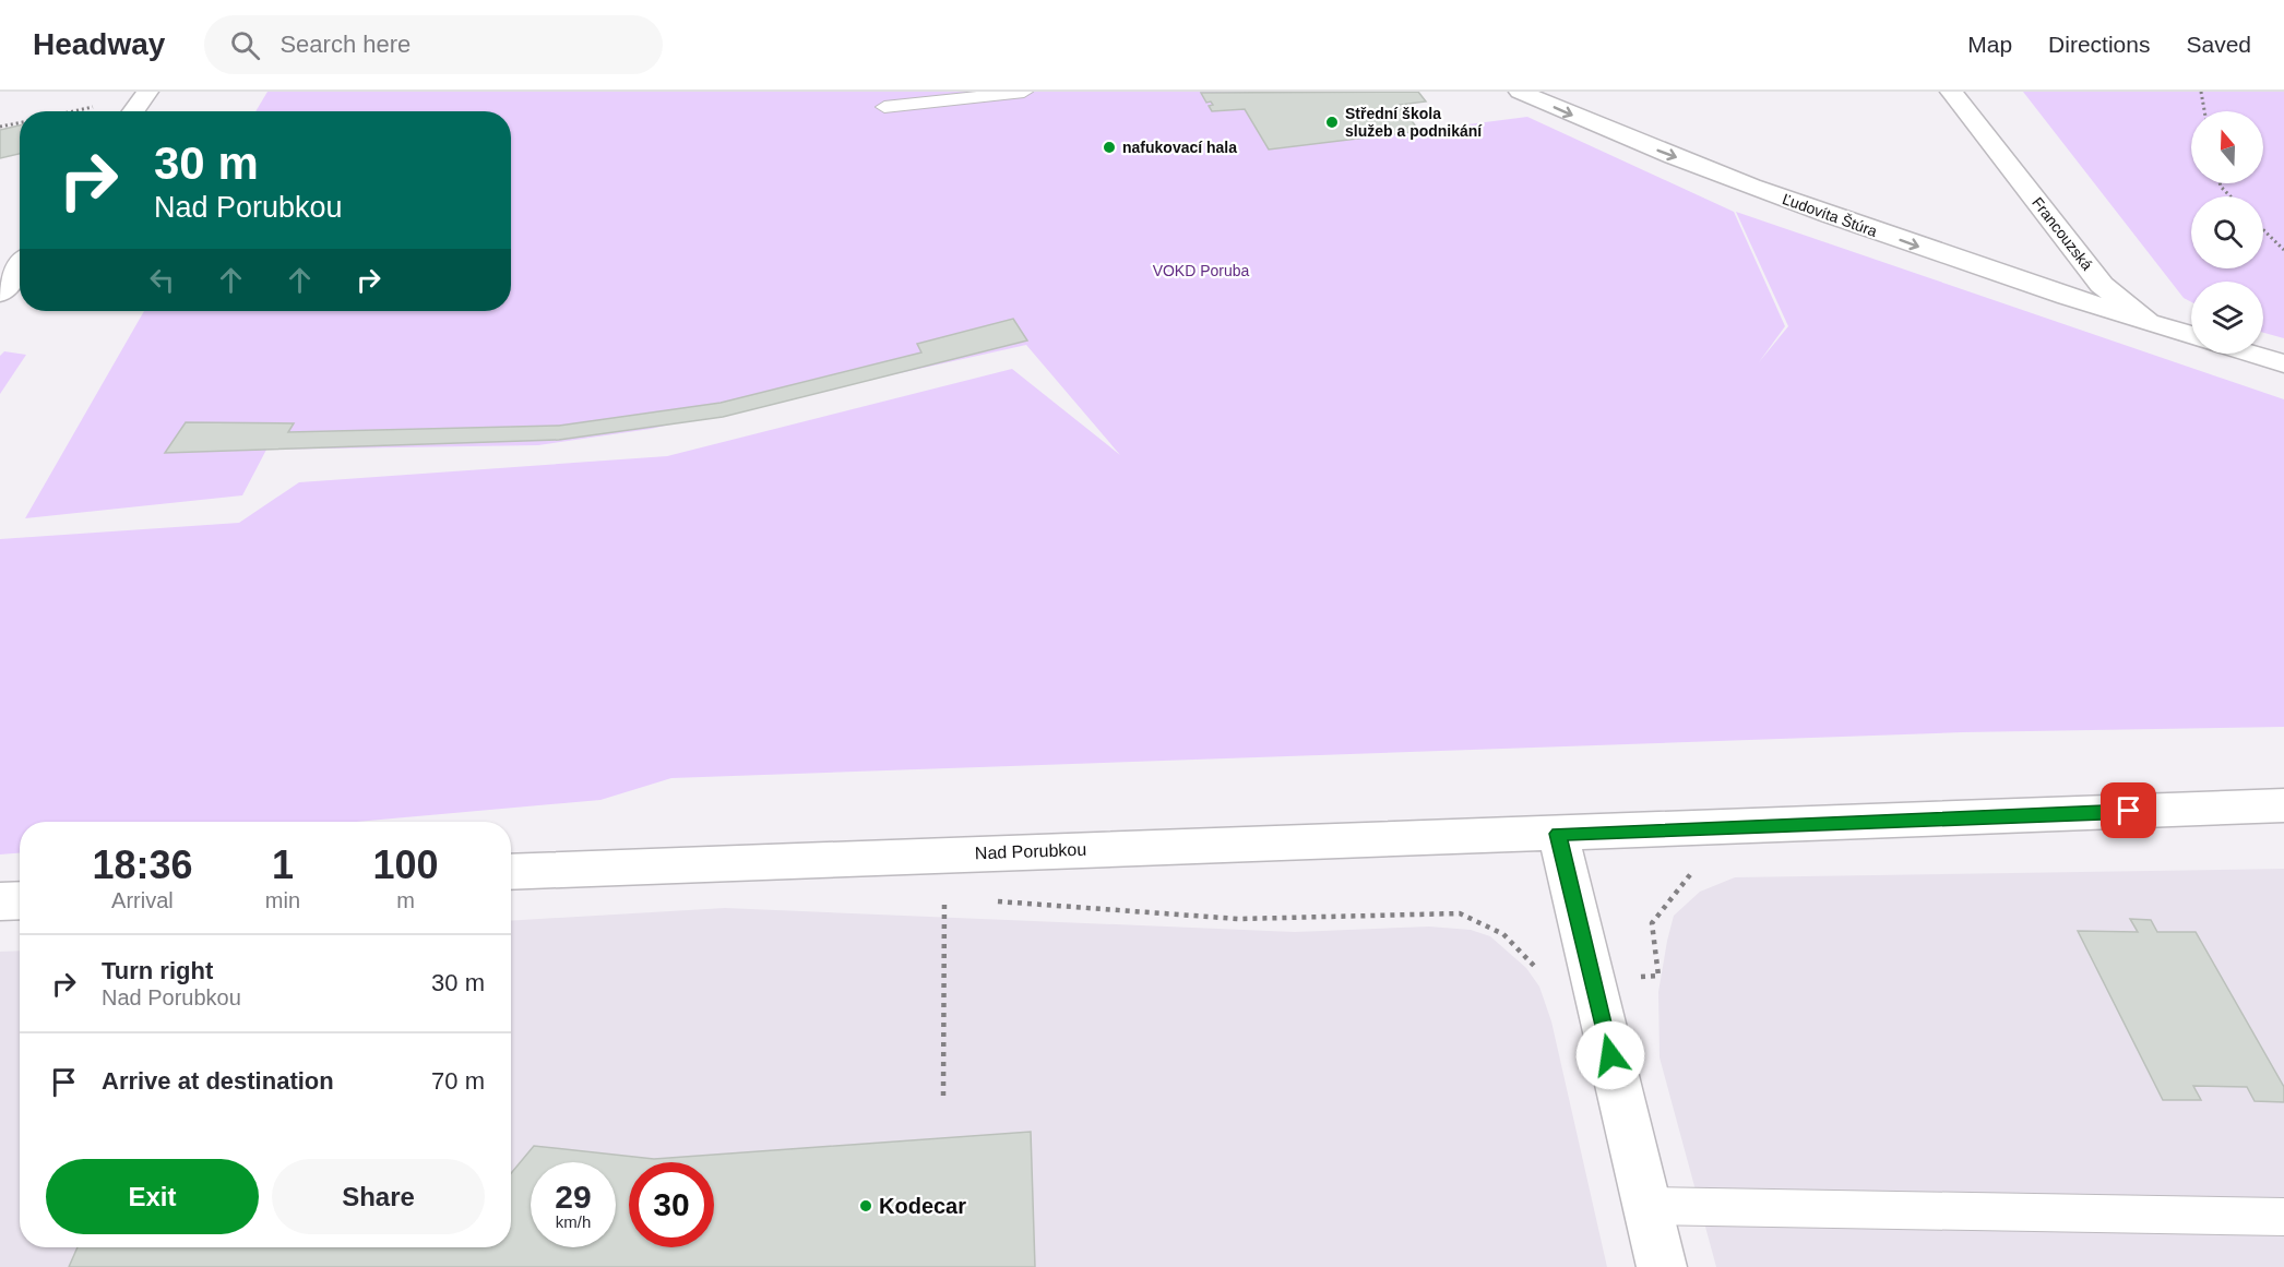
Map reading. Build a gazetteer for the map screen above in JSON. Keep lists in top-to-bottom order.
{
  "streets": {
    "street": ["Ľudovíta Štúra", "Francouzská", "Nad Porubkou"]
  },
  "crossings": [
    ["Ľudovíta Štúra", "Francouzská"]
  ],
  "one_way": ["Ľudovíta Štúra"],
  "parks": ["VOKD Poruba"],
  "places": ["Střední škola služeb a podnikání", "nafukovací hala", "Kodecar"],
  "north": "top",
  "page": {
    "header": "Headway",
    "search": "Search here",
    "nav": ["Map", "Directions", "Saved"],
    "turn": ["30 m", "Nad Porubkou"],
    "eta": [
      "18:36",
      "Arrival",
      "1",
      "min",
      "100",
      "m"
    ],
    "list": [
      {
        "name": "Turn right",
        "note": "Nad Porubkou",
        "value": "30 m"
      },
      {
        "name": "Arrive at destination",
        "value": "70 m"
      }
    ],
    "buttons": ["Exit", "Share"],
    "speed": "29 km/h",
    "limit": "30"
  }
}
